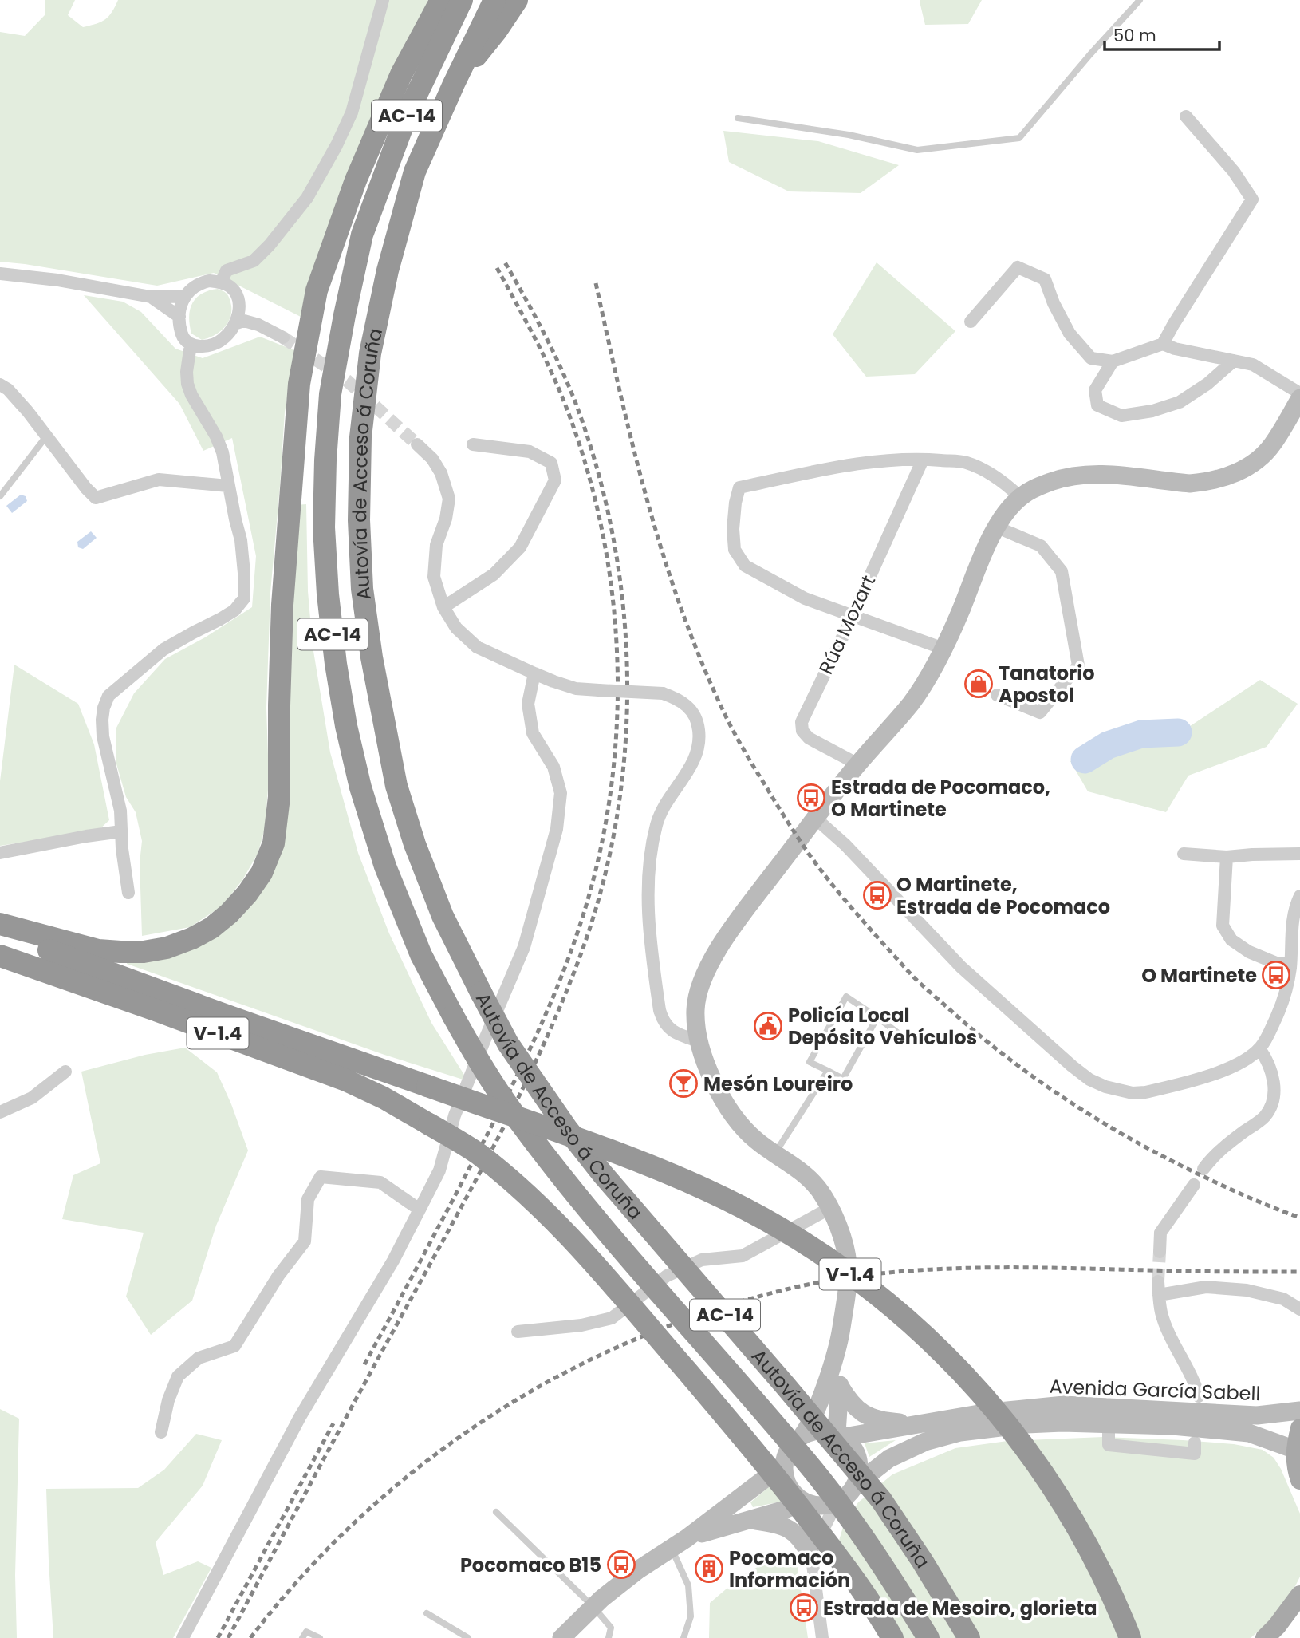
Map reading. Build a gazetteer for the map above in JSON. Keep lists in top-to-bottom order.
{
  "streets": {
    "highway": ["AC-14", "Autovía de Acceso á Coruña", "V-1.4"],
    "street": ["Rúa Mozart", "Avenida García Sabell"]
  },
  "places": {
    "shop": ["Tanatorio Apostol"],
    "bus stop": [
      "Estrada de Pocomaco, O Martinete",
      "O Martinete, Estrada de Pocomaco",
      "O Martinete",
      "Pocomaco B15",
      "Estrada de Mesoiro, glorieta"
    ],
    "public building": ["Policía Local Depósito Vehículos"],
    "bar": ["Mesón Loureiro"],
    "building": ["Pocomaco Información"]
  },
  "scale_bar": "50 m"
}
